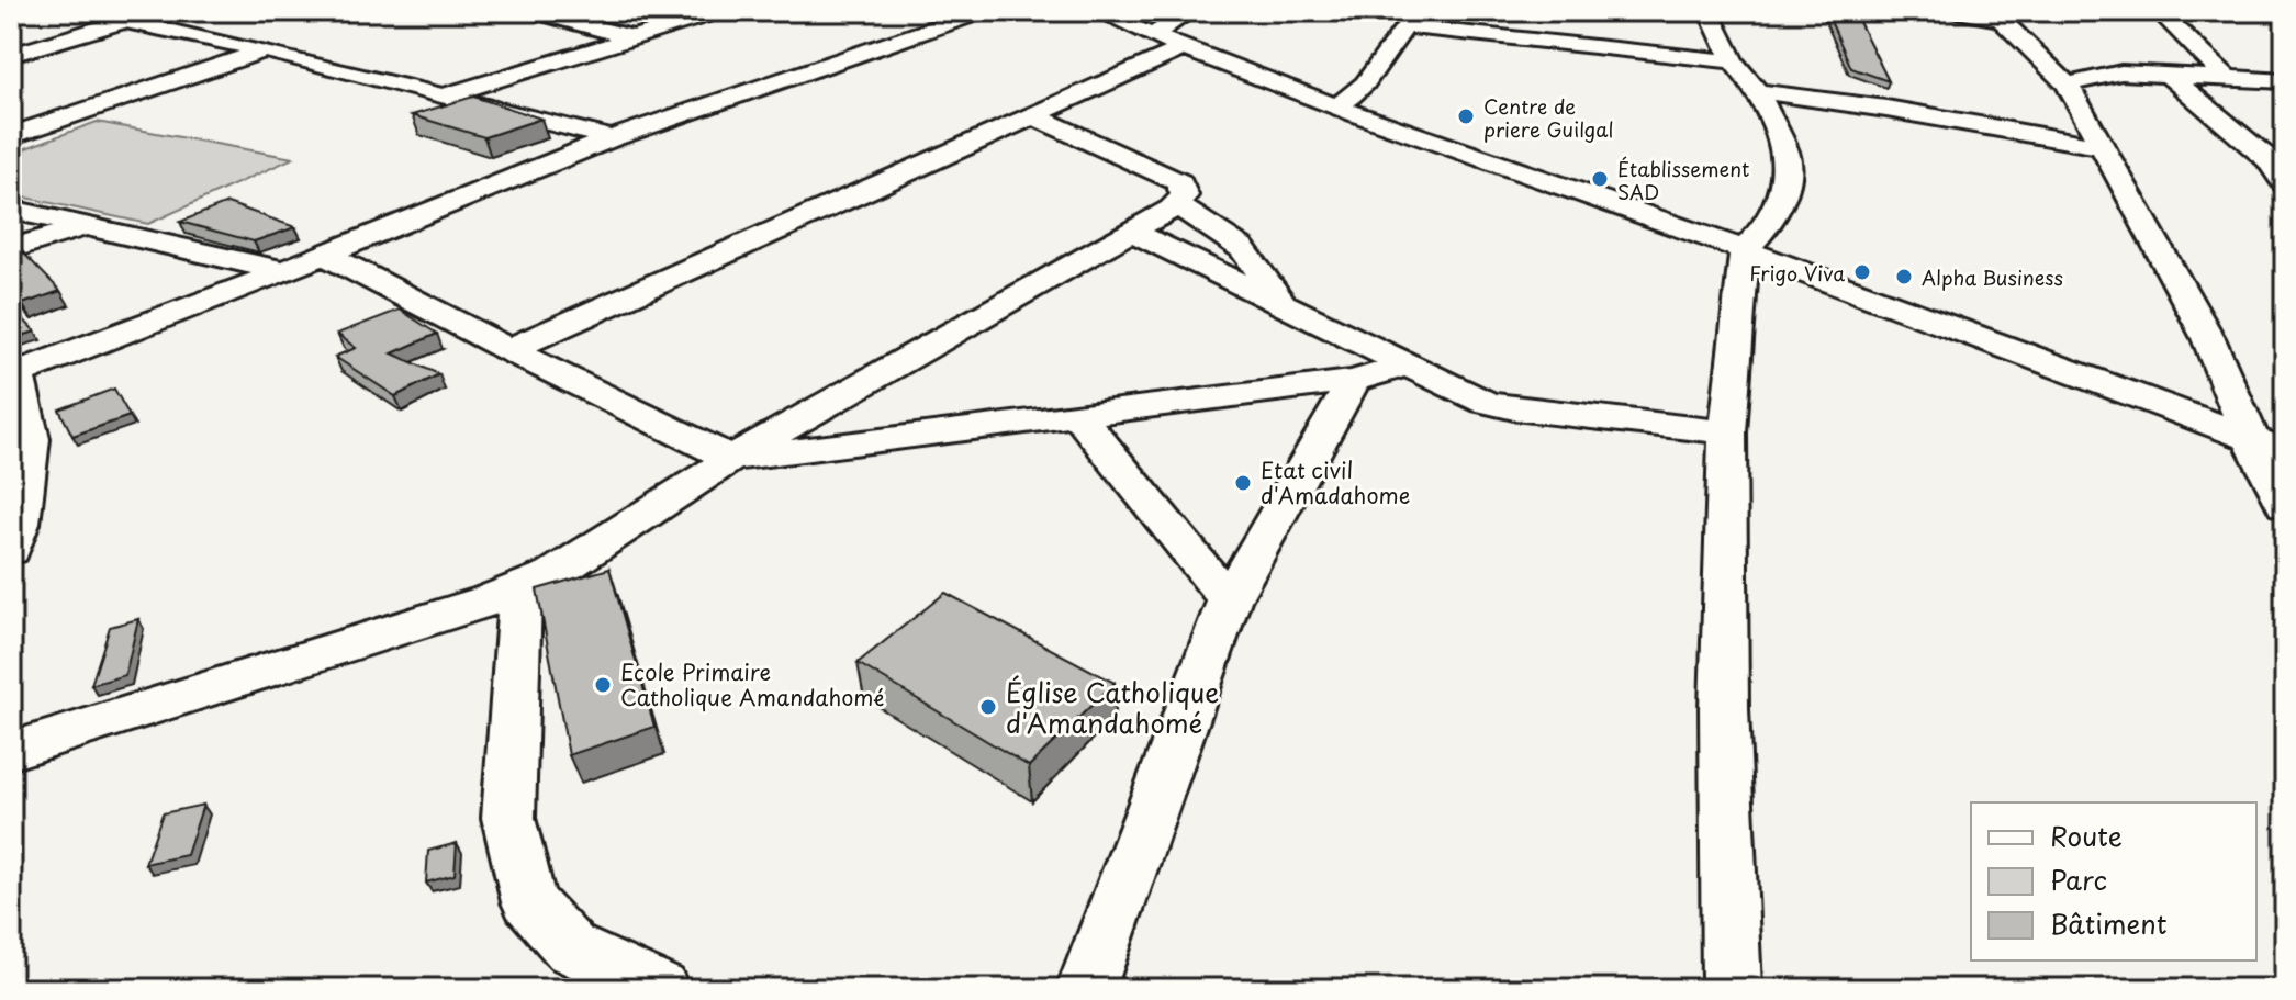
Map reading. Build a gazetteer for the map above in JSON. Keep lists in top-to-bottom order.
{
  "places": [
    "Centre de priere Guilgal",
    "Établissement SAD",
    "Frigo Viva",
    "Alpha Business",
    "Etat civil d'Amadahome",
    "Ecole Primaire Catholique Amandahomé",
    "Église Catholique d'Amandahomé"
  ],
  "legend": ["Route", "Parc", "Bâtiment"]
}
